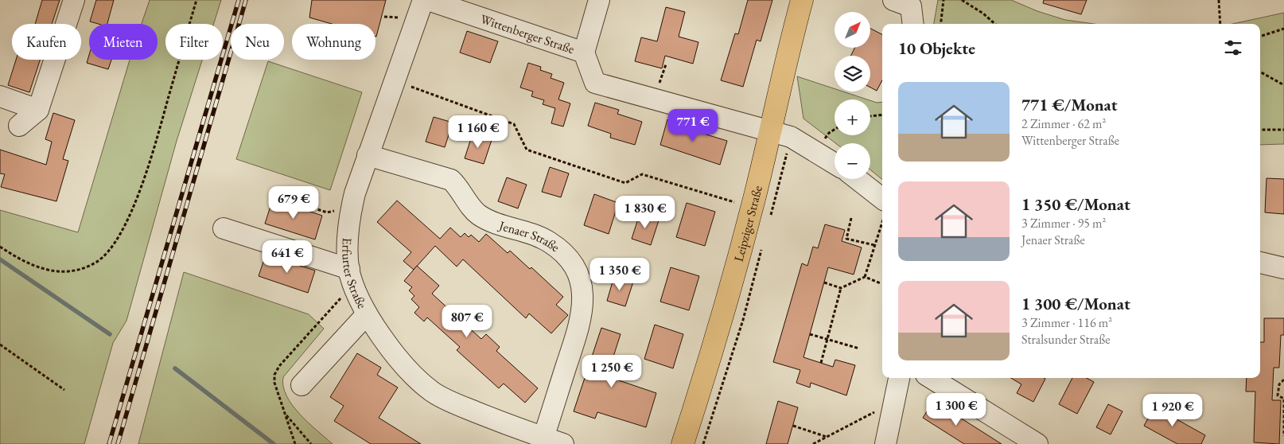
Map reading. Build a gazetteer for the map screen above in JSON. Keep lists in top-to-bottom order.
{
  "streets": {
    "main road": ["Leipziger Straße"],
    "street": ["Wittenberger Straße", "Jenaer Straße", "Erfurter Straße"]
  },
  "crossings": [
    ["Wittenberger Straße", "Leipziger Straße"],
    ["Jenaer Straße", "Erfurter Straße"]
  ],
  "north": "top right",
  "page": {
    "map_buttons": ["+", "−"],
    "chip": [
      "Kaufen",
      "Mieten",
      "Filter",
      "Neu",
      "Wohnung"
    ],
    "heading": "10 Objekte",
    "list": [
      {
        "name": "771 €/Monat",
        "note": "2 Zimmer · 62 m² · Wittenberger Straße"
      },
      {
        "name": "1 350 €/Monat",
        "note": "3 Zimmer · 95 m² · Jenaer Straße"
      },
      {
        "name": "1 300 €/Monat",
        "note": "3 Zimmer · 116 m² · Stralsunder Straße"
      }
    ],
    "price": [
      "771 €",
      "1 160 €",
      "679 €",
      "1 830 €",
      "641 €",
      "1 350 €",
      "807 €",
      "1 250 €",
      "1 300 €",
      "1 920 €"
    ]
  }
}
